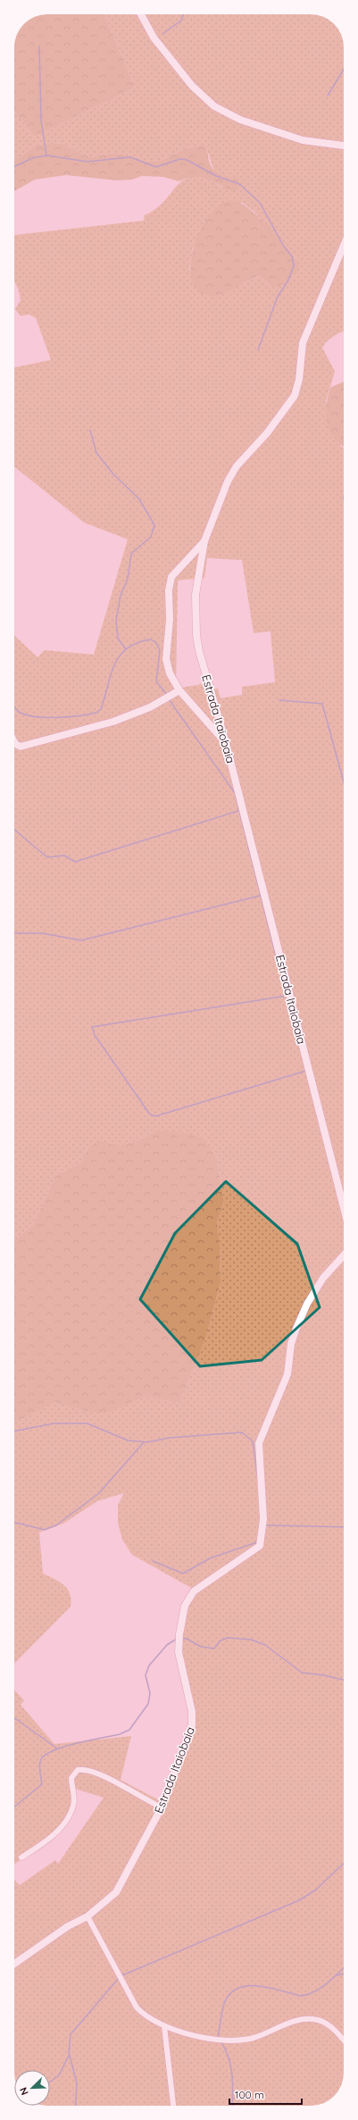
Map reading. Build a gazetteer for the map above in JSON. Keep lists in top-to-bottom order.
{
  "streets": {
    "street": ["Estrada Itaiobaia"]
  },
  "scale_bar": "100 m",
  "north": "bottom left"
}
